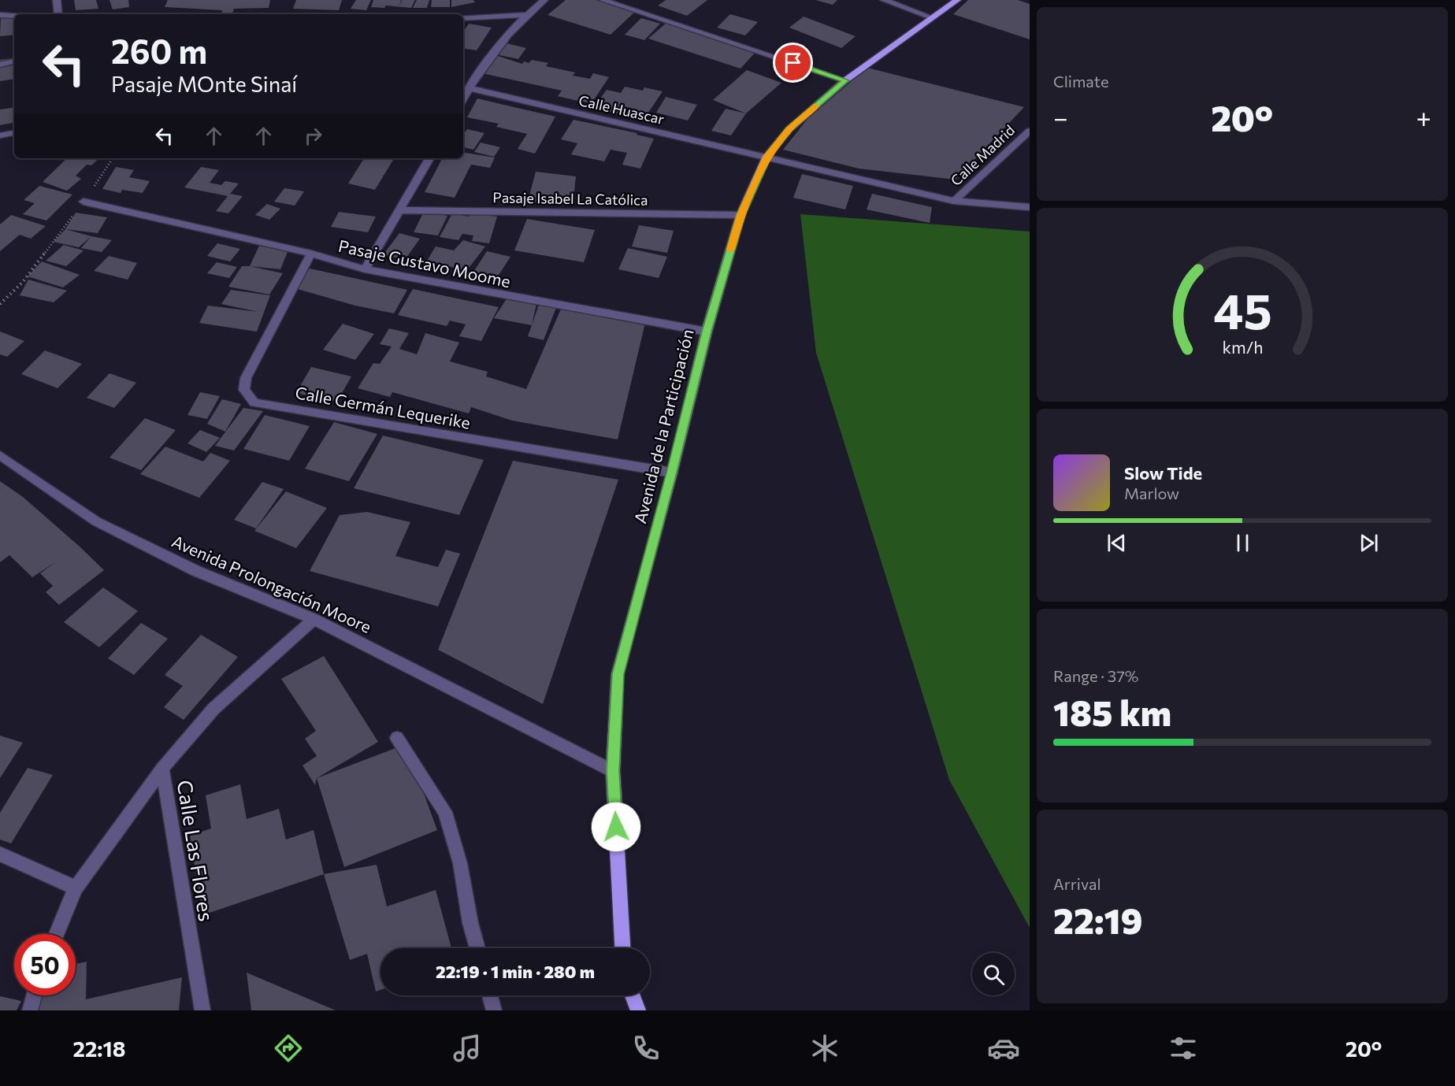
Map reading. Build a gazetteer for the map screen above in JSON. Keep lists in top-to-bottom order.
{
  "streets": {
    "main road": ["Avenida de la Participación"],
    "street": [
      "Calle Huascar",
      "Calle Madrid",
      "Pasaje Isabel La Católica",
      "Pasaje Gustavo Moome",
      "Calle Germán Lequerike",
      "Avenida Prolongación Moore",
      "Calle Las Flores"
    ]
  },
  "crossings": [
    ["Calle Huascar", "Calle Madrid"],
    ["Calle Huascar", "Avenida de la Participación"],
    ["Pasaje Isabel La Católica", "Avenida de la Participación"],
    ["Pasaje Gustavo Moome", "Calle Germán Lequerike"],
    ["Pasaje Gustavo Moome", "Avenida de la Participación"],
    ["Calle Germán Lequerike", "Avenida de la Participación"],
    ["Avenida de la Participación", "Avenida Prolongación Moore"],
    ["Avenida Prolongación Moore", "Calle Las Flores"]
  ],
  "page": {
    "tile": [
      "Climate",
      ["Range · 37%", "185 km"],
      ["Arrival", "22:19"]
    ],
    "turn": ["260 m", "Pasaje MOnte Sinaí"],
    "heat": ["−", "20°", "+"],
    "song": ["Slow Tide", "Marlow"],
    "limit": "50",
    "trip": "22:19 · 1 min · 280 m",
    "tabs": ["22:18", "20°"],
    "gauge": ["45", "km/h"]
  }
}
